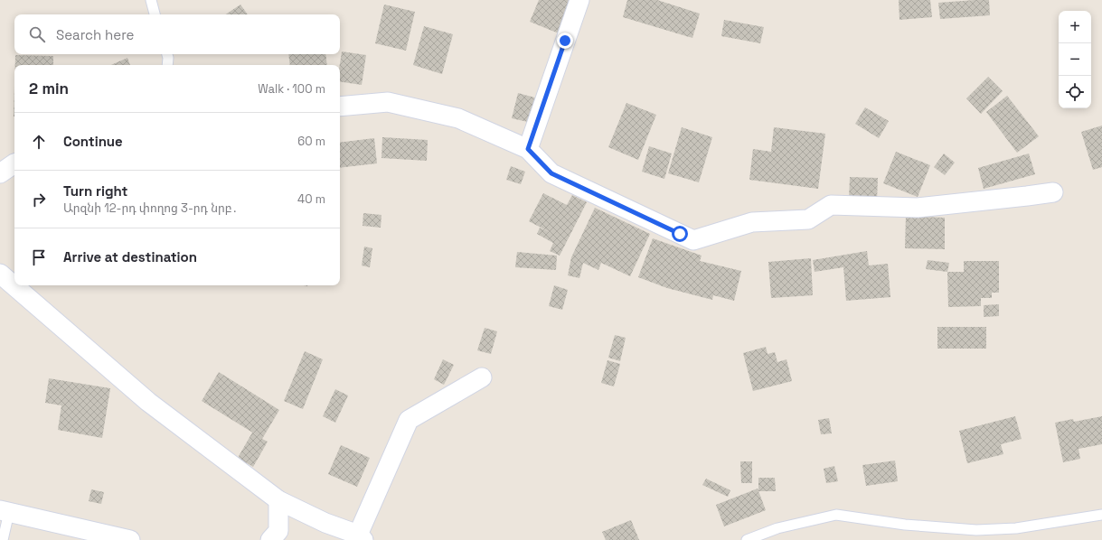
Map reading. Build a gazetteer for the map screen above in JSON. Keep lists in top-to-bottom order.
{
  "page": {
    "map_buttons": ["+", "−"],
    "search": "Search here",
    "heading": ["2 min", "Walk · 100 m"],
    "list": [
      ["Continue", "60 m"],
      ["Turn right", "Արզնի 12-րդ փողոց 3-րդ նրբ․", "40 m"],
      "Arrive at destination"
    ]
  }
}
